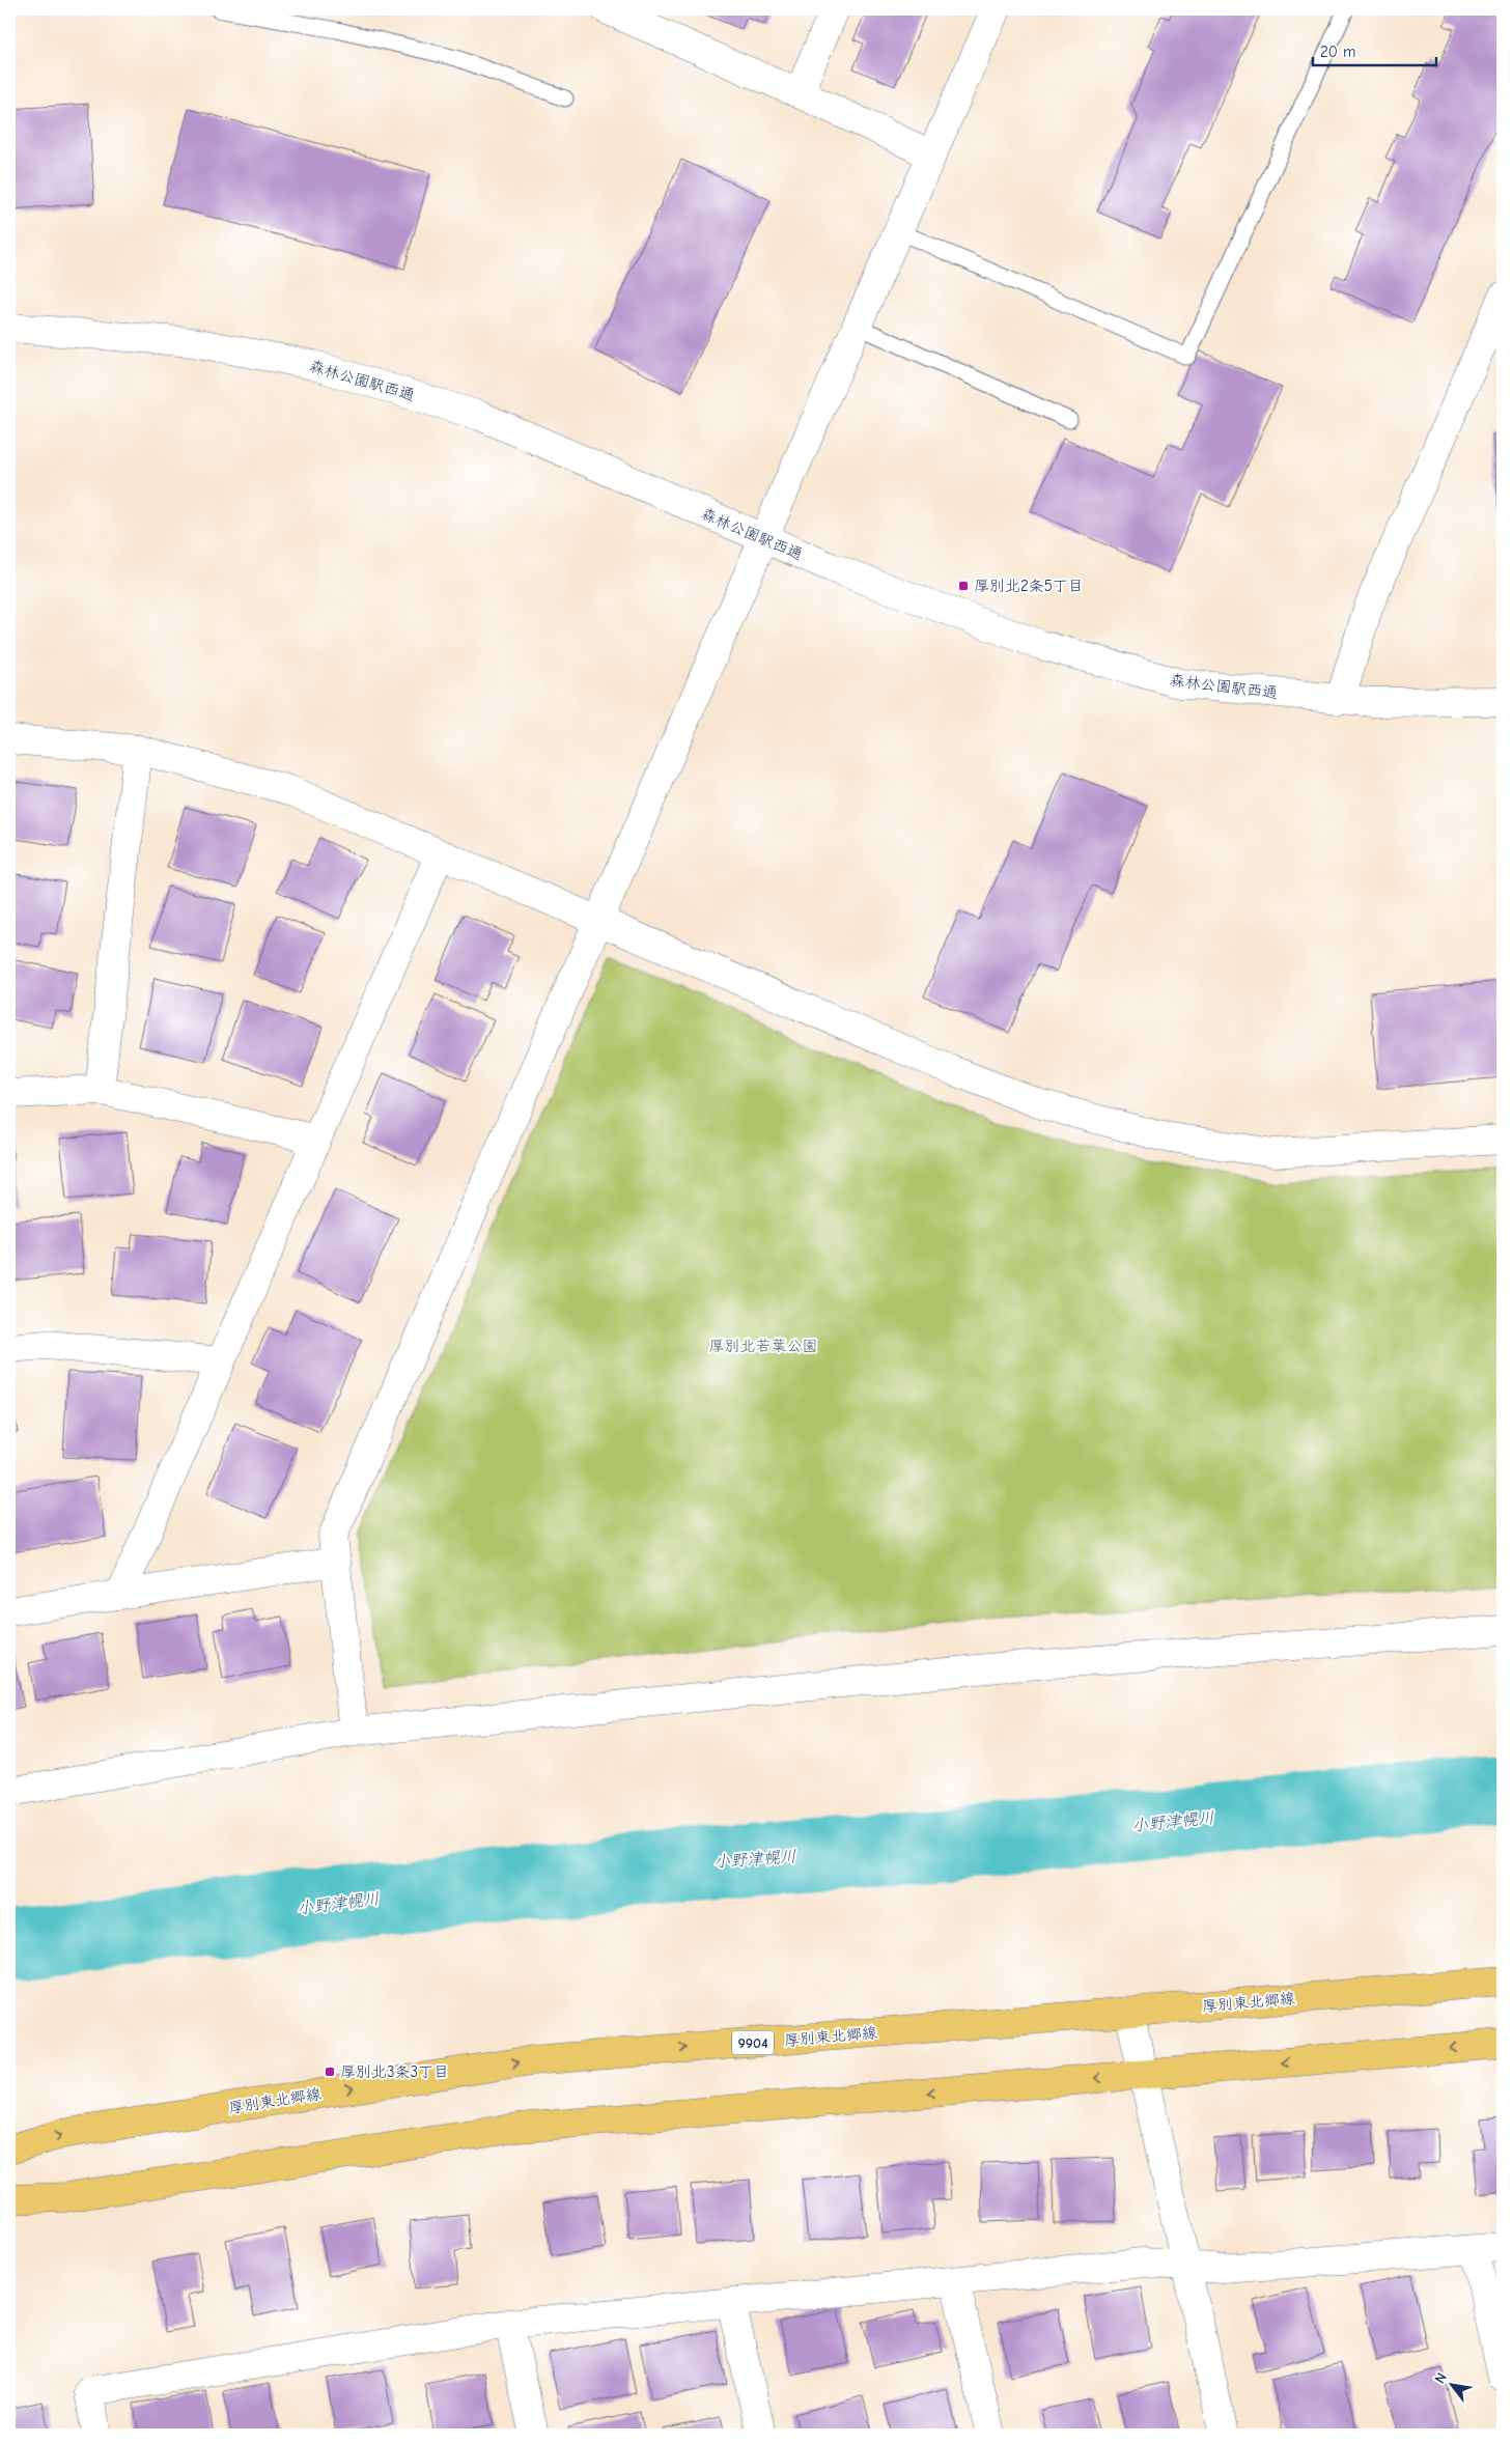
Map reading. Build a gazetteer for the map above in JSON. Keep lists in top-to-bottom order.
{
  "streets": {
    "main road": ["厚別東北郷線", "9904"],
    "street": ["森林公園駅西通"]
  },
  "water": ["小野津幌川"],
  "parks": ["厚別北若葉公園"],
  "places": {
    "transit": ["厚別北2条5丁目", "厚別北3条3丁目"]
  },
  "scale_bar": "20 m",
  "north": "top left"
}
